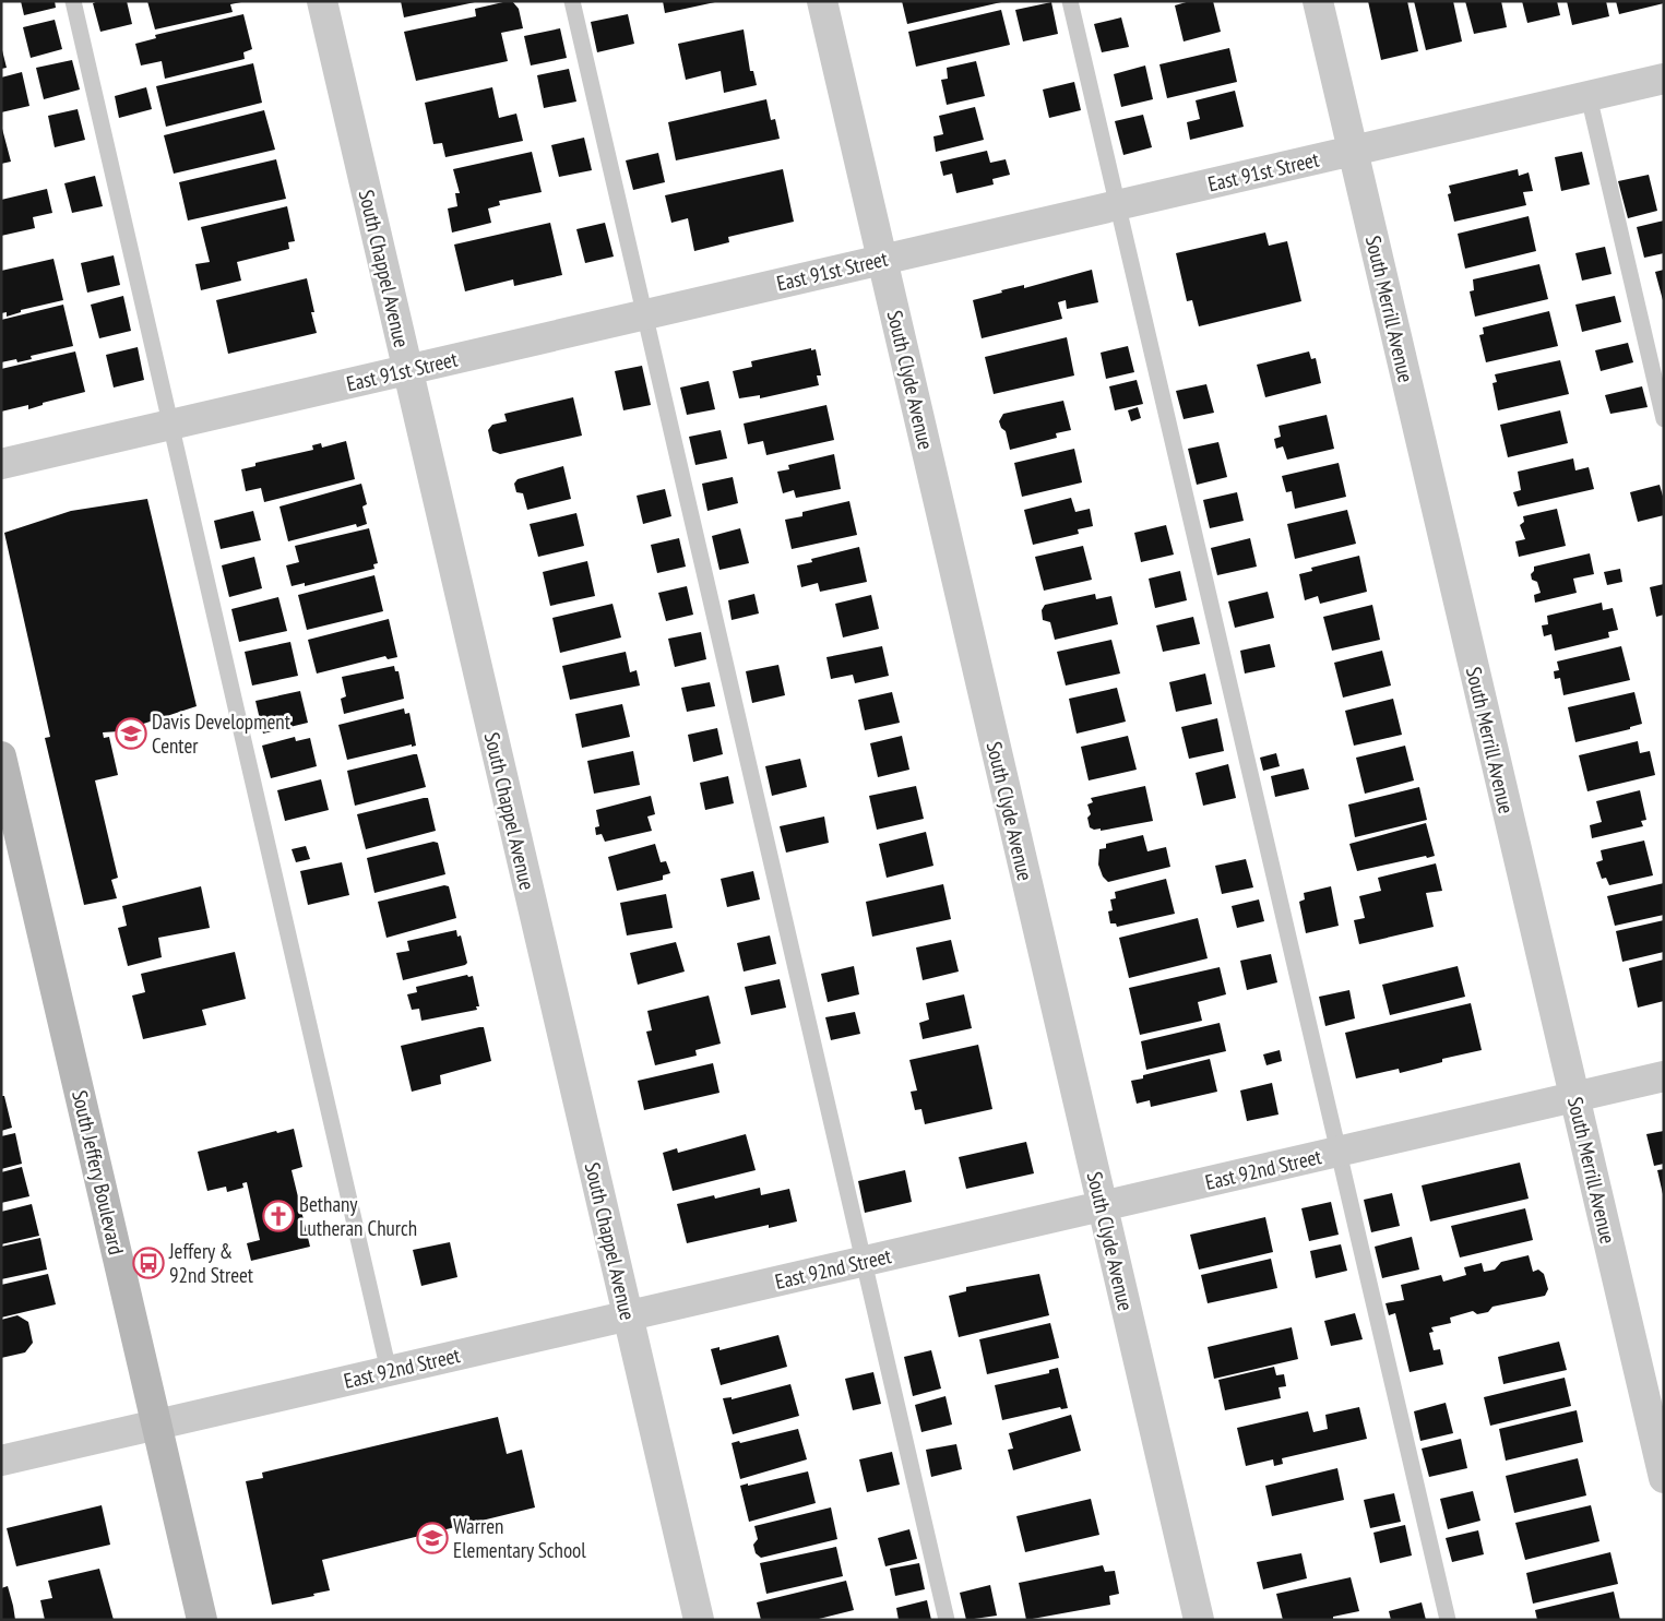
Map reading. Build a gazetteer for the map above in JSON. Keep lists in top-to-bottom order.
{
  "streets": {
    "main road": ["South Jeffery Boulevard"],
    "street": [
      "East 91st Street",
      "South Chappel Avenue",
      "South Merrill Avenue",
      "South Clyde Avenue",
      "East 92nd Street"
    ]
  },
  "crossings": [
    ["East 91st Street", "South Chappel Avenue"],
    ["East 91st Street", "South Merrill Avenue"],
    ["East 91st Street", "South Clyde Avenue"],
    ["South Chappel Avenue", "East 92nd Street"],
    ["South Merrill Avenue", "East 92nd Street"],
    ["South Clyde Avenue", "East 92nd Street"],
    ["East 92nd Street", "South Jeffery Boulevard"]
  ],
  "places": {
    "school or university": ["Davis Development Center", "Warren Elementary School"],
    "church": ["Bethany Lutheran Church"],
    "bus stop": ["Jeffery & 92nd Street"]
  }
}
